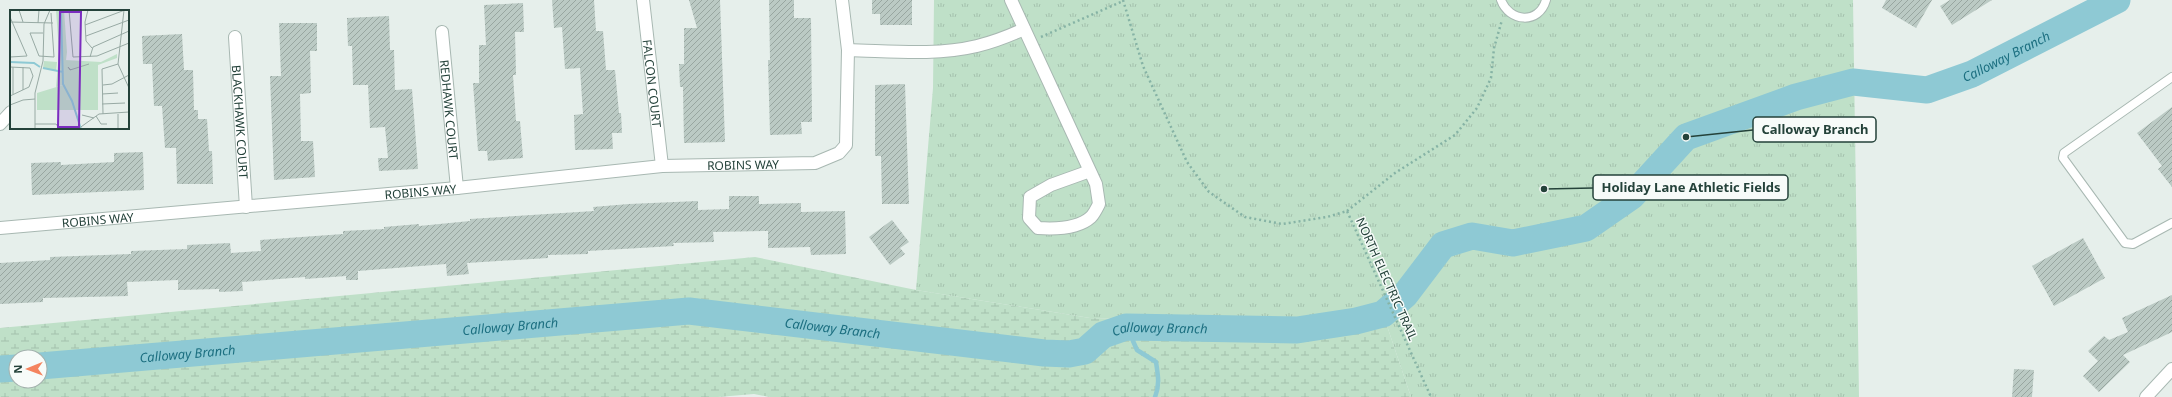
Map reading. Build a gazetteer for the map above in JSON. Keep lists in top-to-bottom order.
{
  "streets": {
    "street": [
      "FALCON COURT",
      "REDHAWK COURT",
      "BLACKHAWK COURT",
      "ROBINS WAY"
    ],
    "path": ["NORTH ELECTRIC TRAIL"]
  },
  "crossings": [
    ["FALCON COURT", "ROBINS WAY"],
    ["REDHAWK COURT", "ROBINS WAY"],
    ["BLACKHAWK COURT", "ROBINS WAY"]
  ],
  "water": ["Calloway Branch"],
  "places": ["Calloway Branch", "Holiday Lane Athletic Fields"],
  "north": "left"
}
